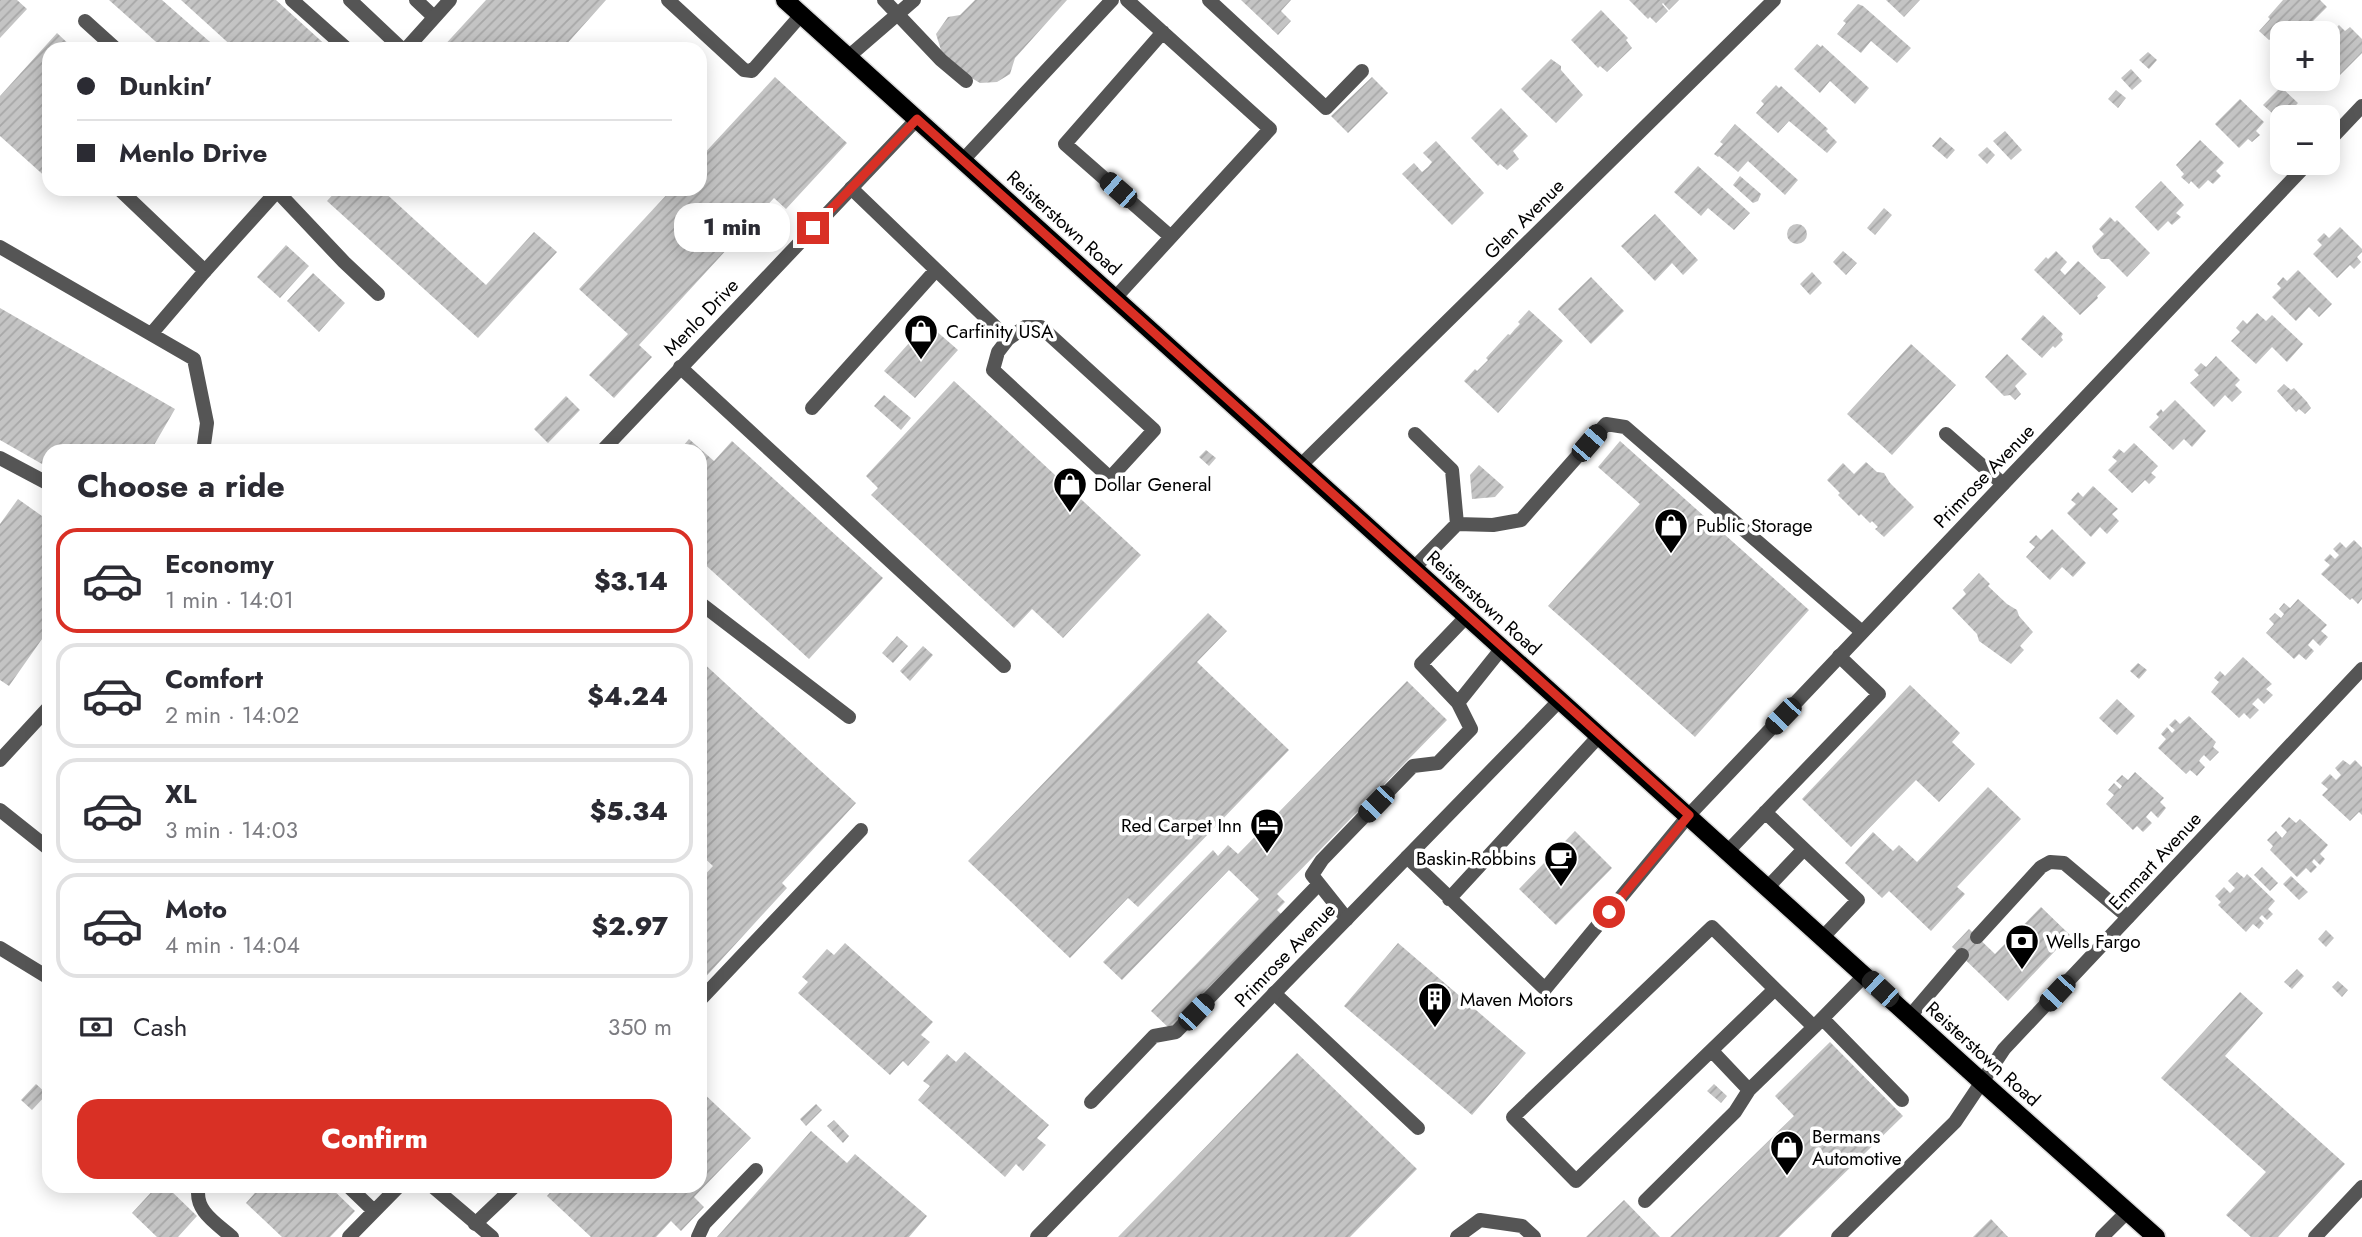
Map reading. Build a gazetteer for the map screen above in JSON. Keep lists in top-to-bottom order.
{
  "streets": {
    "main road": ["Reisterstown Road"],
    "street": [
      "Glen Avenue",
      "Menlo Drive",
      "Primrose Avenue",
      "Emmart Avenue"
    ]
  },
  "crossings": [
    ["Glen Avenue", "Reisterstown Road"],
    ["Reisterstown Road", "Menlo Drive"],
    ["Reisterstown Road", "Primrose Avenue"],
    ["Reisterstown Road", "Emmart Avenue"]
  ],
  "places": {
    "shop": [
      "Carfinity USA",
      "Dollar General",
      "Public Storage",
      "Bermans Automotive"
    ],
    "hotel": ["Red Carpet Inn"],
    "cafe": ["Baskin-Robbins"],
    "bank": ["Wells Fargo"],
    "building": ["Maven Motors"]
  },
  "page": {
    "map_buttons": ["+", "−"],
    "banner": ["Dunkin'", "Menlo Drive"],
    "bubble": "1 min",
    "heading": "Choose a ride",
    "list": [
      {
        "name": "Economy",
        "note": "1 min · 14:01",
        "value": "$3.14"
      },
      {
        "name": "Comfort",
        "note": "2 min · 14:02",
        "value": "$4.24"
      },
      {
        "name": "XL",
        "note": "3 min · 14:03",
        "value": "$5.34"
      },
      {
        "name": "Moto",
        "note": "4 min · 14:04",
        "value": "$2.97"
      }
    ],
    "pay": ["Cash", "350 m"],
    "buttons": "Confirm"
  }
}
